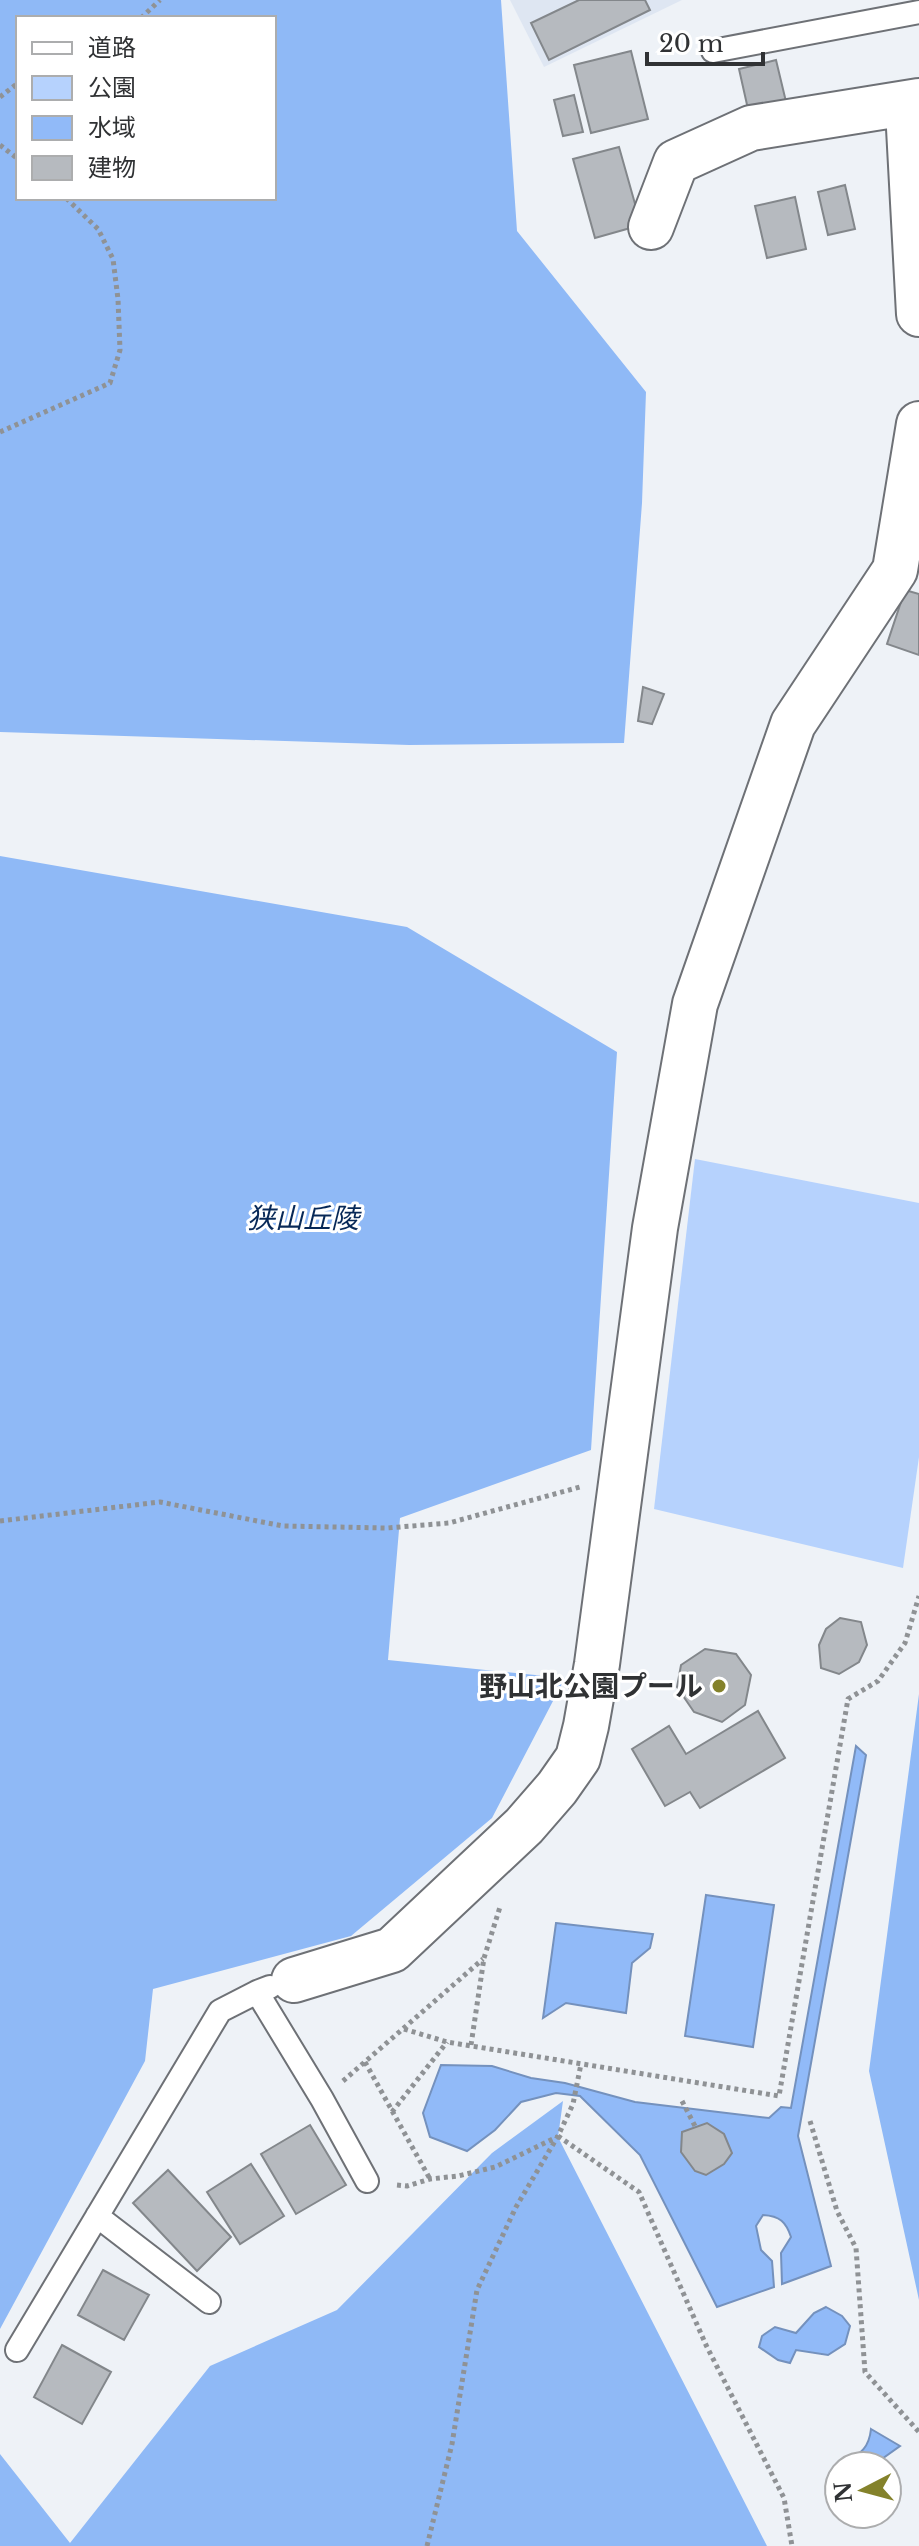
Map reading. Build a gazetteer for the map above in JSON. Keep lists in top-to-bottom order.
{
  "parks": ["狭山丘陵"],
  "places": ["野山北公園プール"],
  "legend": [
    "道路",
    "公園",
    "水域",
    "建物"
  ],
  "scale_bar": "20 m",
  "north": "left"
}
